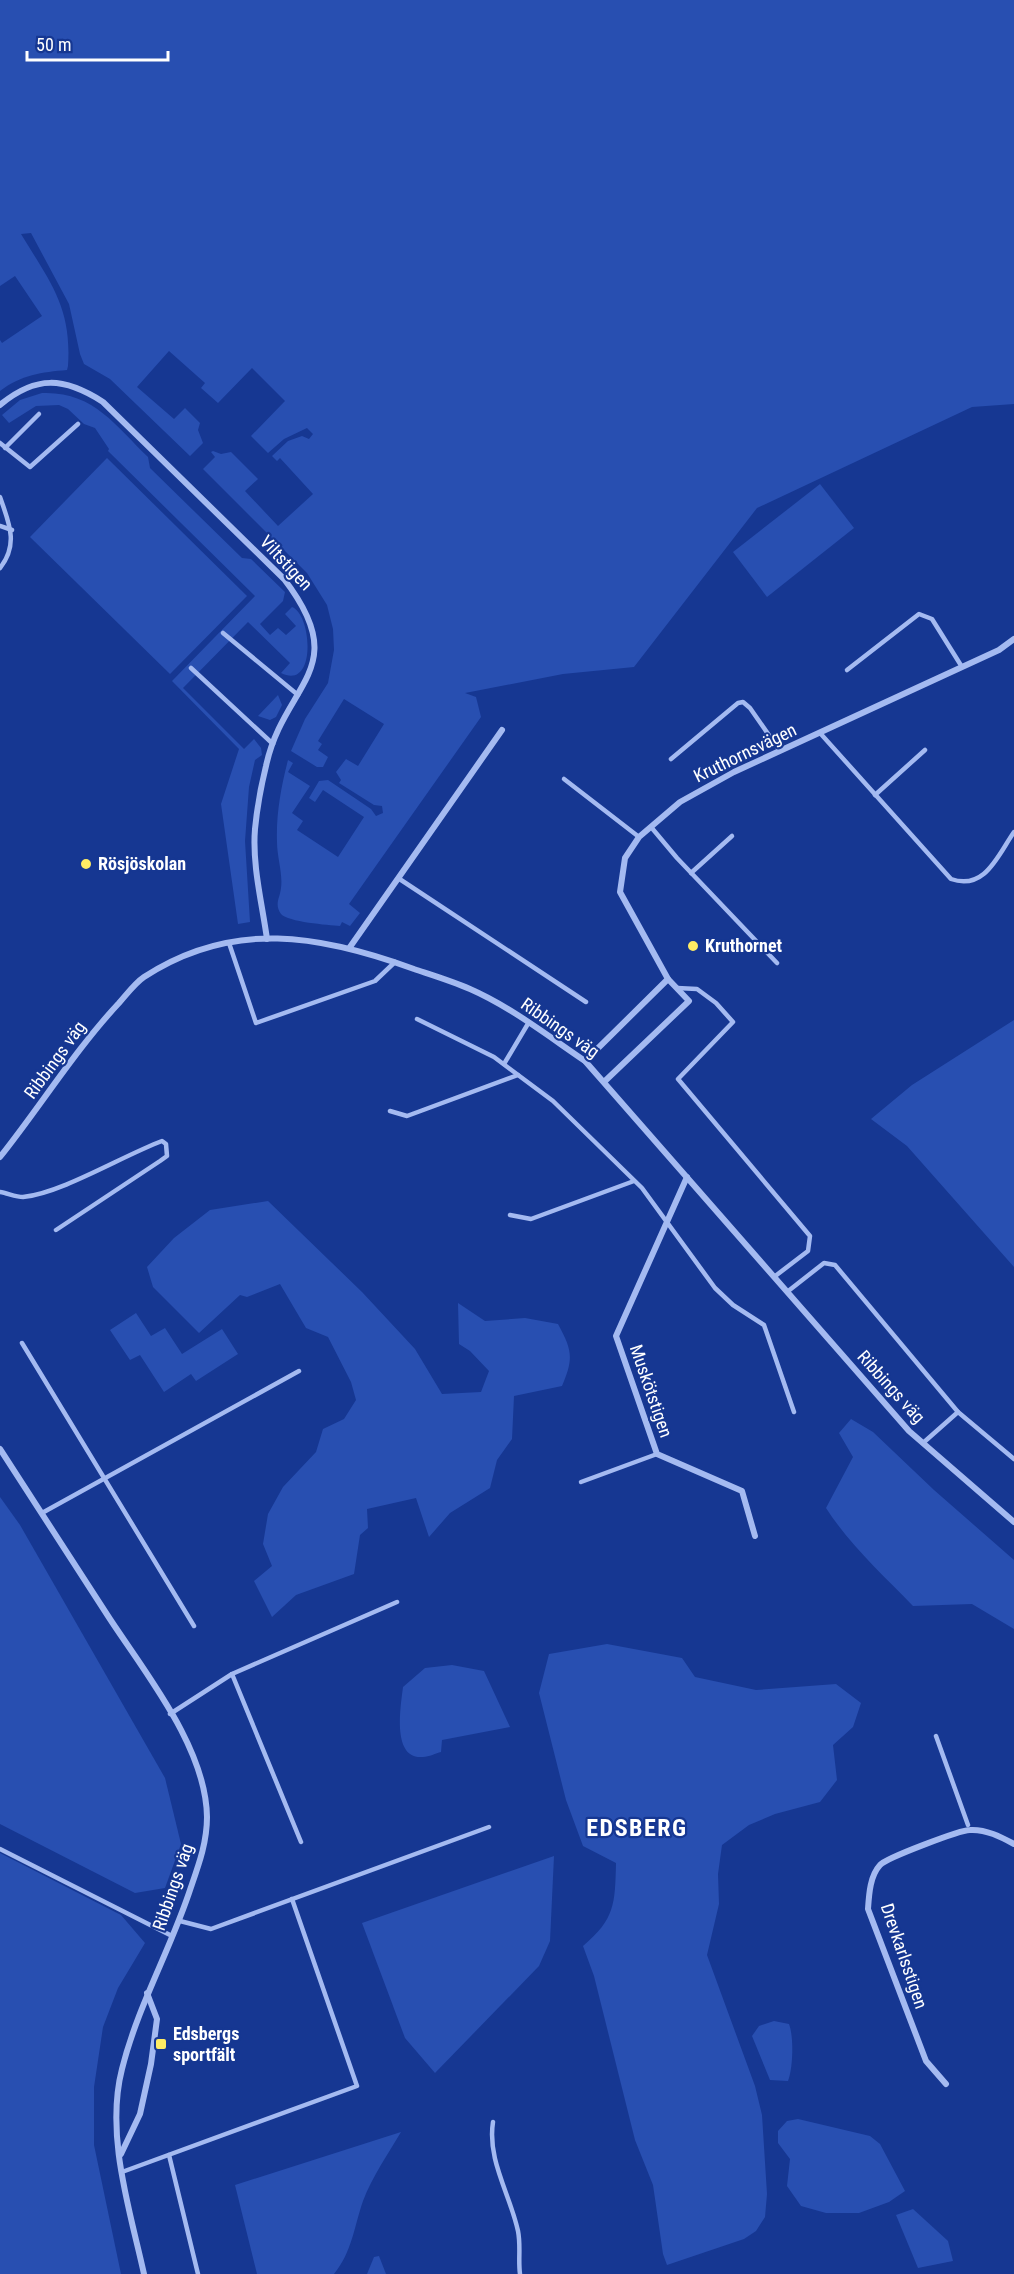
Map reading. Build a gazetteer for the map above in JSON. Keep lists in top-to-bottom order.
{
  "streets": {
    "street": [
      "Viltstigen",
      "Kruthornsvägen",
      "Ribbings väg",
      "Muskötstigen",
      "Drevkarlsstigen"
    ]
  },
  "crossings": [
    ["Viltstigen", "Ribbings väg"],
    ["Ribbings väg", "Muskötstigen"]
  ],
  "districts": ["EDSBERG"],
  "places": {
    "other": ["Rösjöskolan", "Kruthornet"],
    "transit": ["Edsbergs sportfält"]
  },
  "scale_bar": "50 m"
}
